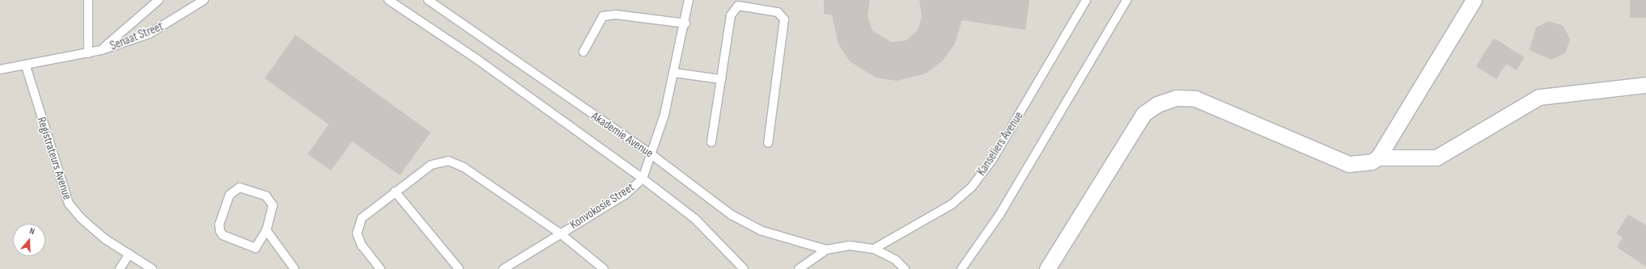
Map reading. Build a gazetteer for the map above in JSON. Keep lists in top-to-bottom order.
{
  "streets": {
    "lane": [
      "Senaat Street",
      "Akademie Avenue",
      "Kanseliers Avenue",
      "Registrateurs Avenue",
      "Konvokosie Street"
    ]
  },
  "crossings": [
    ["Senaat Street", "Registrateurs Avenue"],
    ["Akademie Avenue", "Konvokosie Street"]
  ],
  "north": "top"
}
